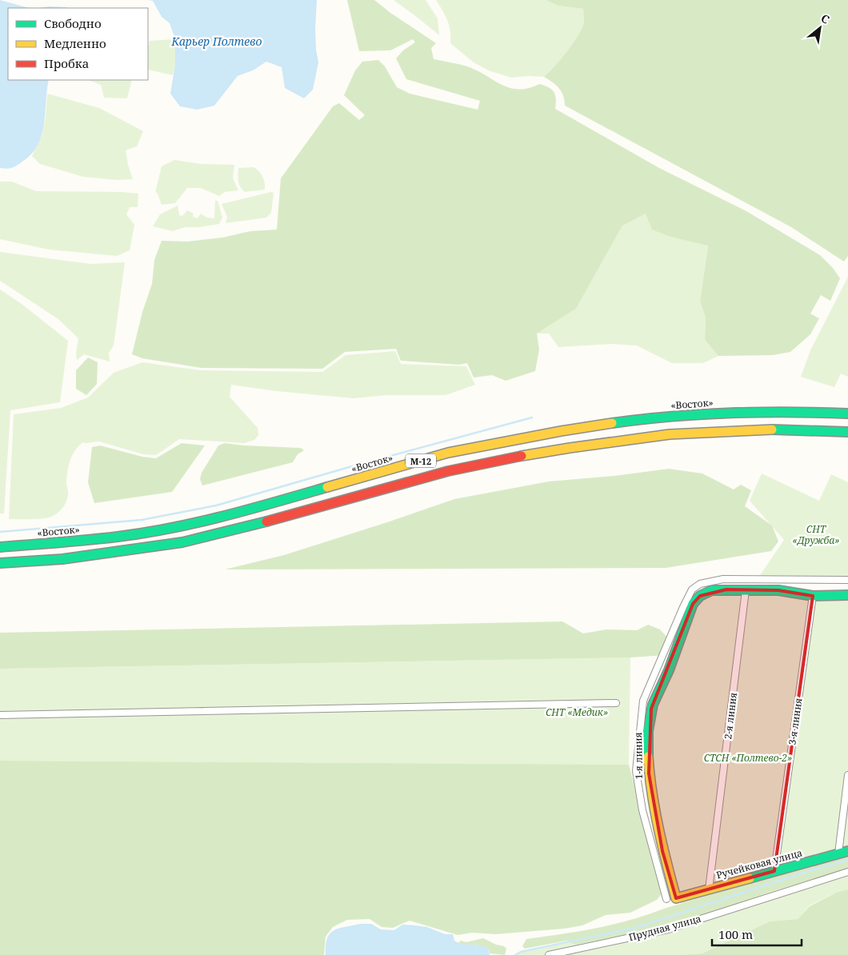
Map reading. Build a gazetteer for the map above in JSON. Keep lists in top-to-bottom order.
{
  "streets": {
    "main road": [
      "«Восток»",
      "М-12",
      "1-я линия",
      "Ручейковая улица"
    ],
    "street": ["2-я линия", "3-я линия", "Прудная улица"]
  },
  "crossings": [
    ["2-я линия", "1-я линия"],
    ["2-я линия", "Ручейковая улица"],
    ["3-я линия", "1-я линия"],
    ["3-я линия", "Ручейковая улица"],
    ["1-я линия", "Ручейковая улица"]
  ],
  "water": ["Карьер Полтево"],
  "parks": ["СНТ «Дружба»", "СНТ «Медик»", "СТСН «Полтево-2»"],
  "legend": ["Свободно", "Медленно", "Пробка"],
  "scale_bar": "100 m",
  "north": "top right"
}
